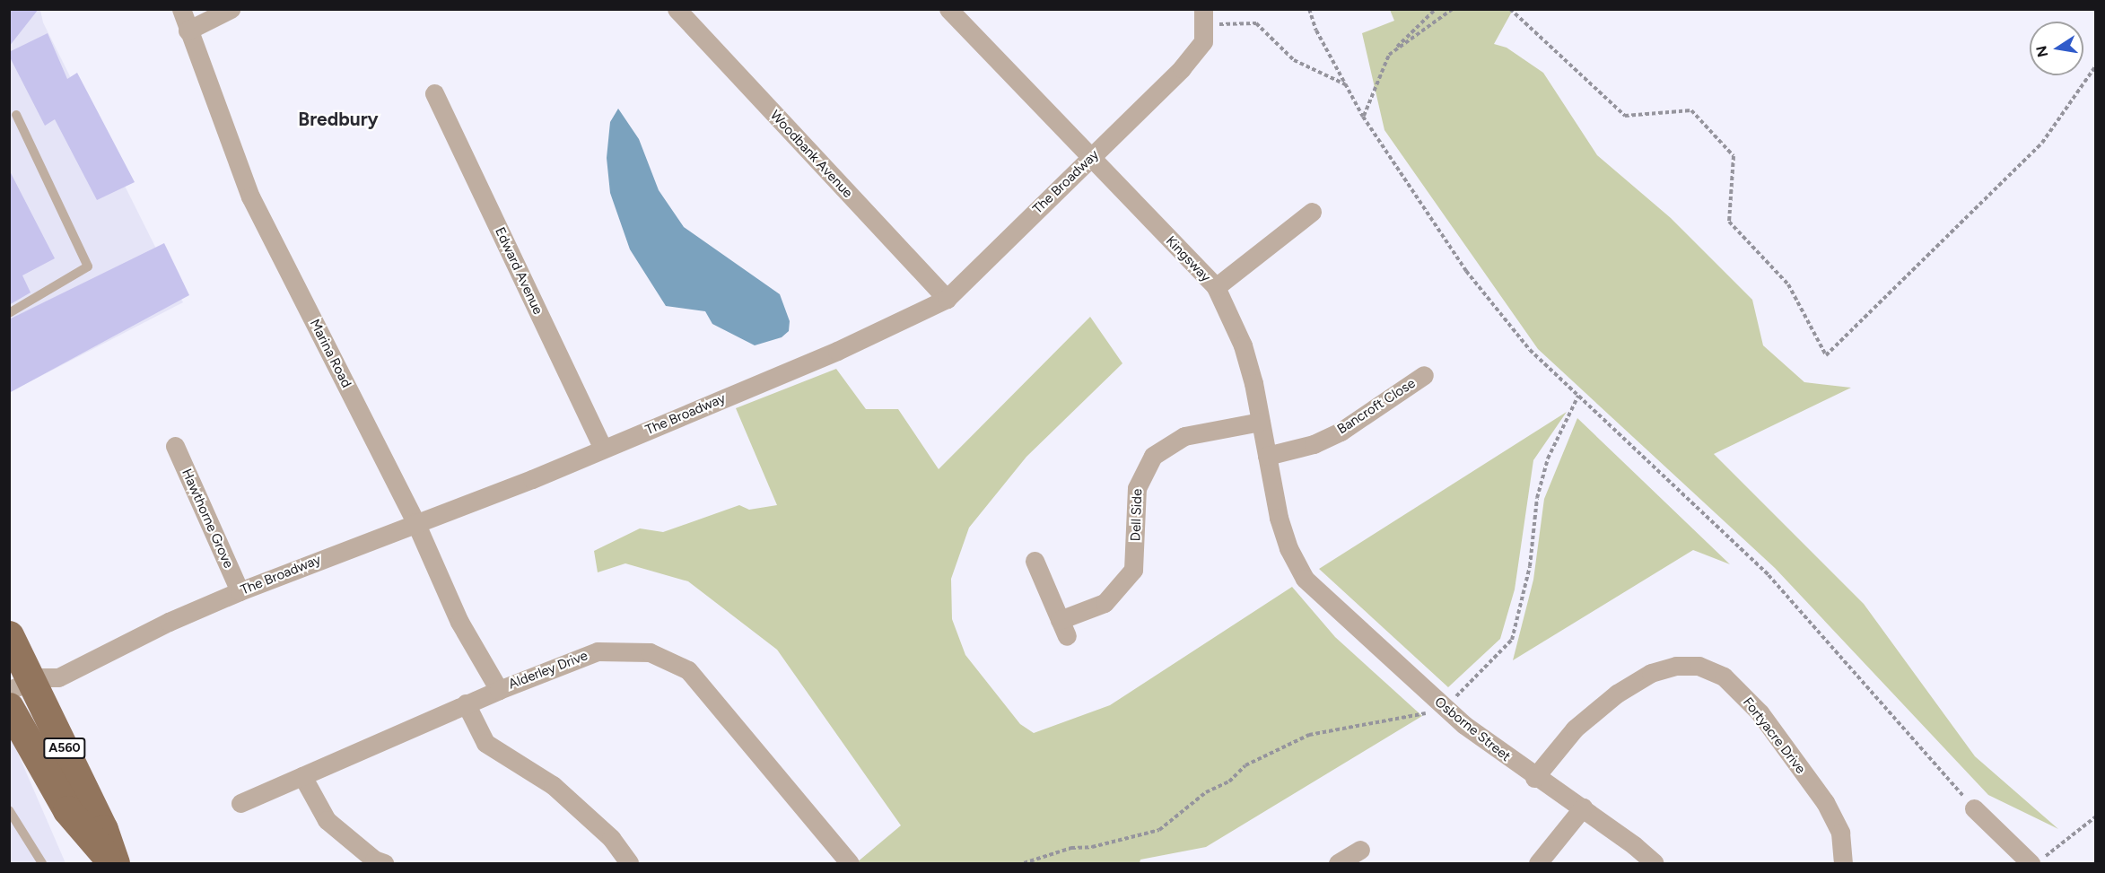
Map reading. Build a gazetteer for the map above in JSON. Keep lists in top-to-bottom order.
{
  "streets": {
    "main road": ["A560"],
    "street": [
      "Woodbank Avenue",
      "The Broadway",
      "Kingsway",
      "Edward Avenue",
      "Marina Road",
      "Bancroft Close",
      "Dell Side",
      "Hawthorne Grove",
      "Alderley Drive",
      "Osborne Street",
      "Fortyacre Drive"
    ]
  },
  "crossings": [
    ["Woodbank Avenue", "The Broadway"],
    ["The Broadway", "Kingsway"],
    ["The Broadway", "Edward Avenue"],
    ["The Broadway", "Marina Road"],
    ["The Broadway", "Hawthorne Grove"],
    ["The Broadway", "A560"],
    ["Kingsway", "Bancroft Close"],
    ["Kingsway", "Dell Side"],
    ["Kingsway", "Osborne Street"],
    ["Marina Road", "Alderley Drive"],
    ["Osborne Street", "Fortyacre Drive"]
  ],
  "districts": ["Bredbury"],
  "north": "left"
}
